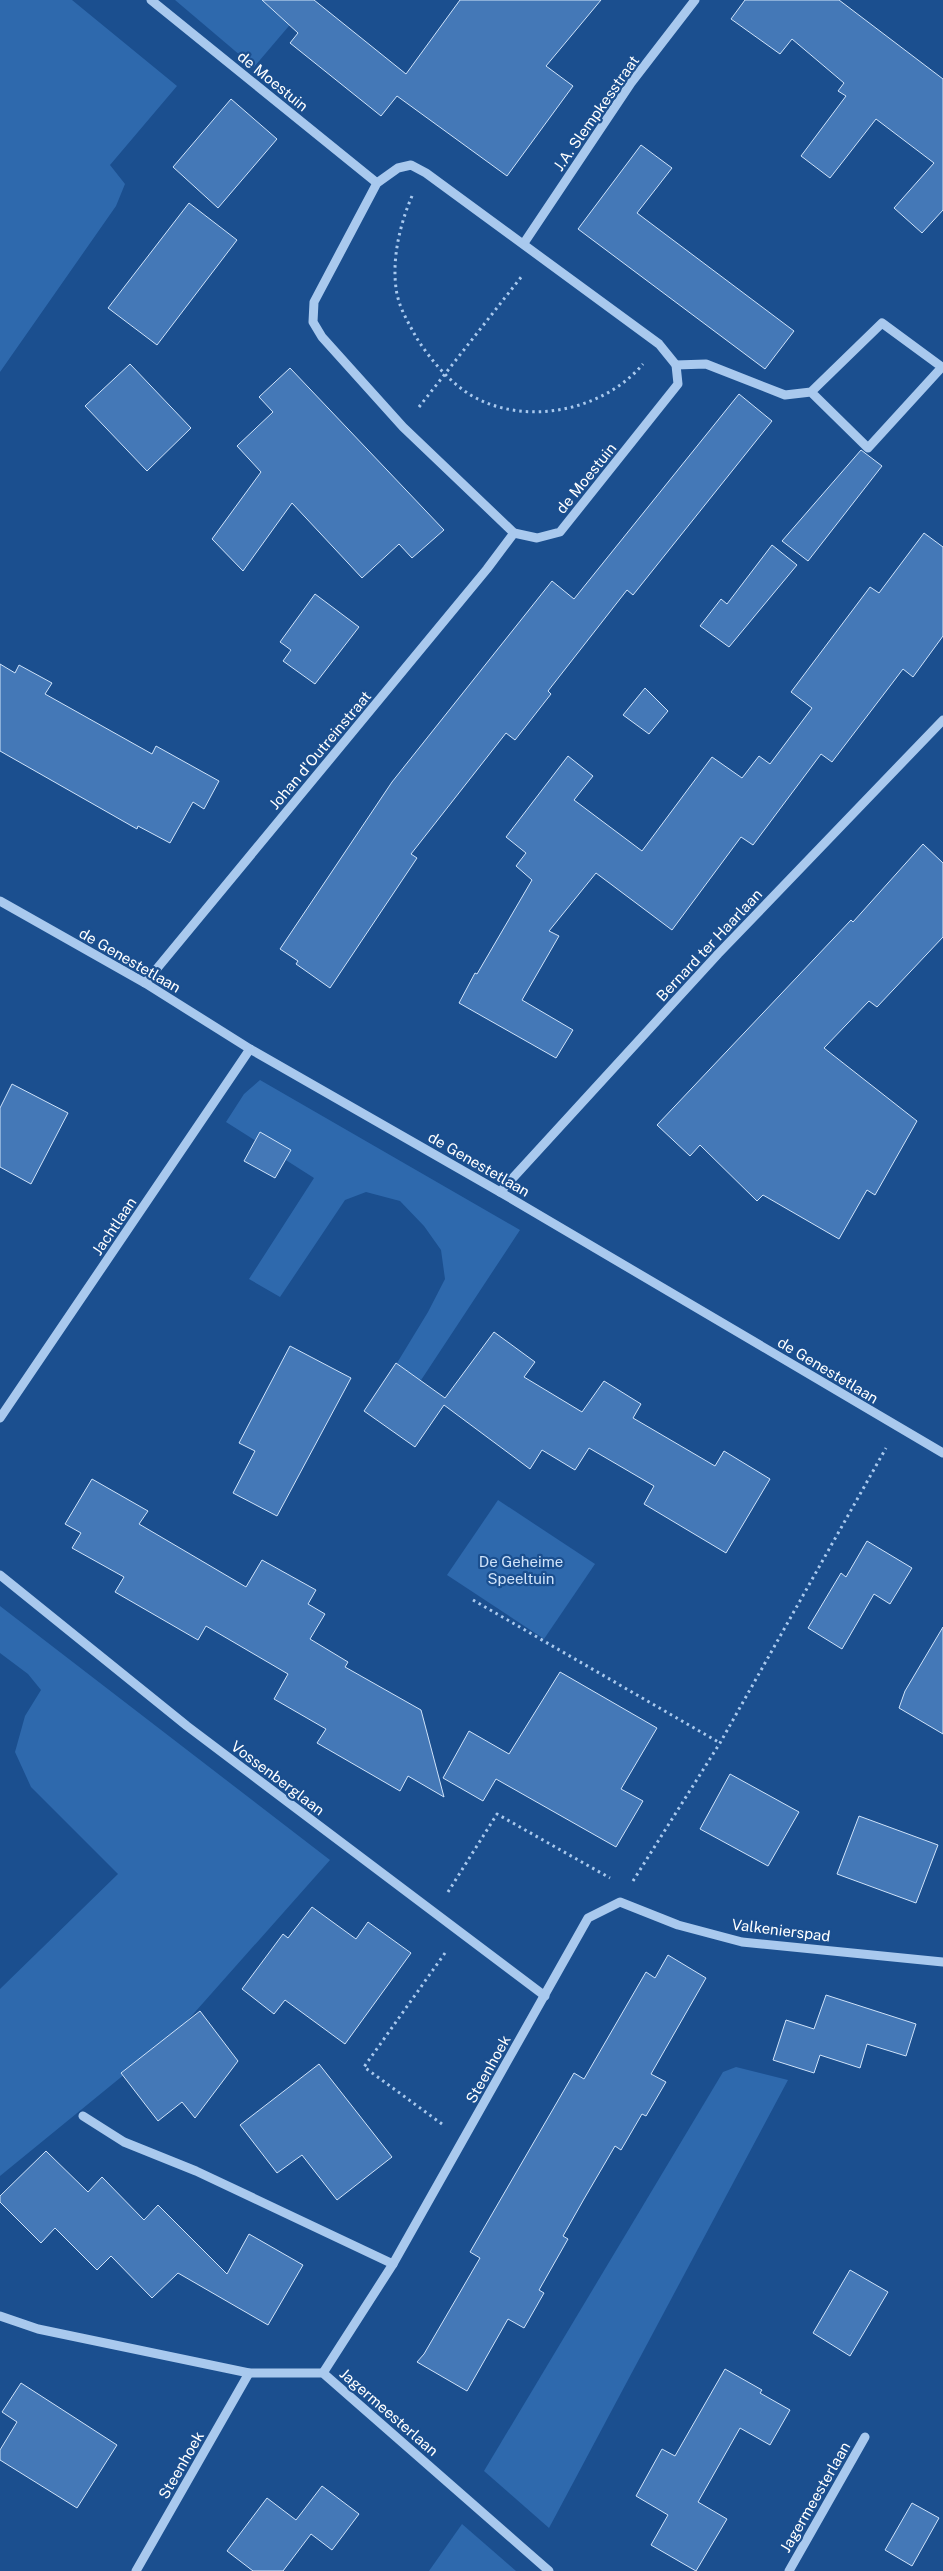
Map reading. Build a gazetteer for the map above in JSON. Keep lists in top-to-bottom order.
{
  "streets": {
    "street": [
      "de Moestuin",
      "J.A. Slempkesstraat",
      "Johan d'Outreinstraat",
      "Bernard ter Haarlaan",
      "de Genestetlaan",
      "Jachtlaan",
      "Vossenberglaan",
      "Valkenierspad",
      "Steenhoek",
      "Jagermeesterlaan"
    ]
  },
  "crossings": [
    ["de Moestuin", "Johan d'Outreinstraat"],
    ["Johan d'Outreinstraat", "de Genestetlaan"],
    ["Bernard ter Haarlaan", "de Genestetlaan"],
    ["de Genestetlaan", "Jachtlaan"],
    ["Vossenberglaan", "Steenhoek"],
    ["Valkenierspad", "Steenhoek"],
    ["Steenhoek", "Jagermeesterlaan"]
  ],
  "parks": ["De Geheime Speeltuin"]
}
